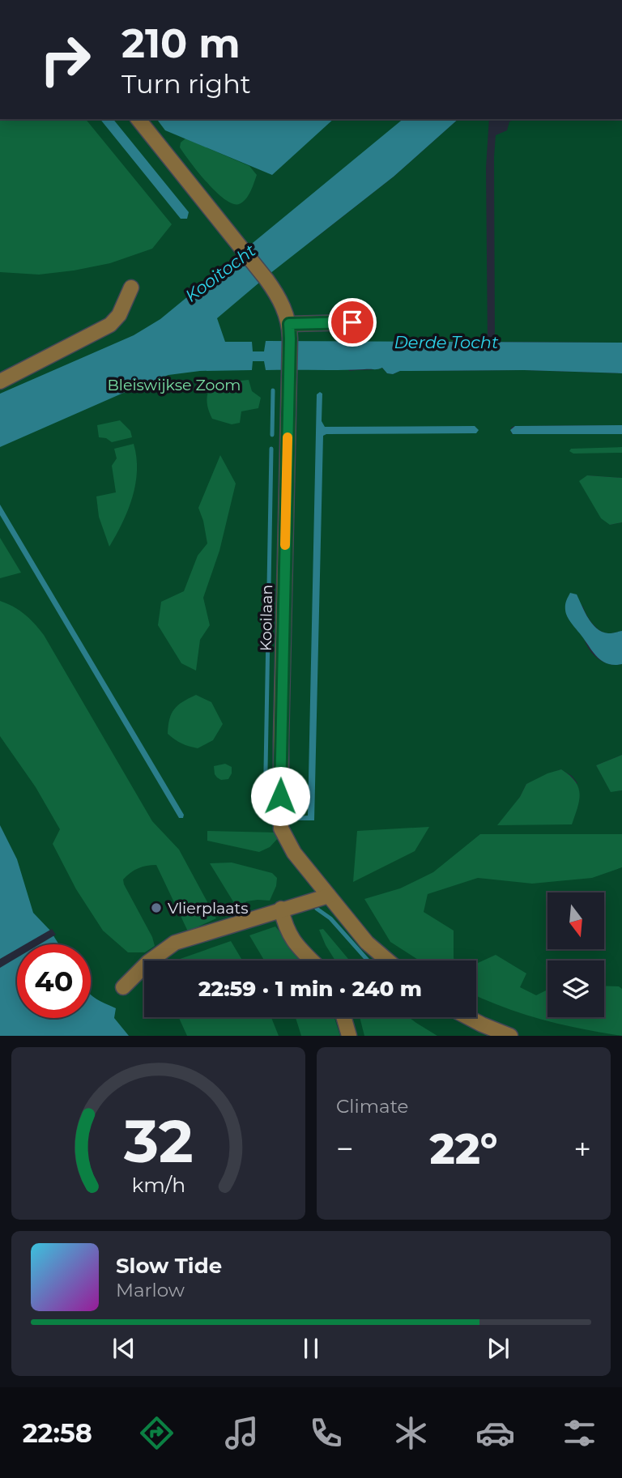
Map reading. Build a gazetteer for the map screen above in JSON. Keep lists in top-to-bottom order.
{
  "streets": {
    "street": ["Kooilaan"]
  },
  "water": ["Kooitocht", "Derde Tocht"],
  "parks": ["Bleiswijkse Zoom"],
  "places": ["Vlierplaats"],
  "north": "bottom",
  "page": {
    "turn": ["210 m", "Turn right"],
    "limit": "40",
    "trip": "22:59 · 1 min · 240 m",
    "tile": "Climate",
    "heat": ["−", "22°", "+"],
    "song": ["Slow Tide", "Marlow"],
    "tabs": "22:58",
    "gauge": ["32", "km/h"]
  }
}
